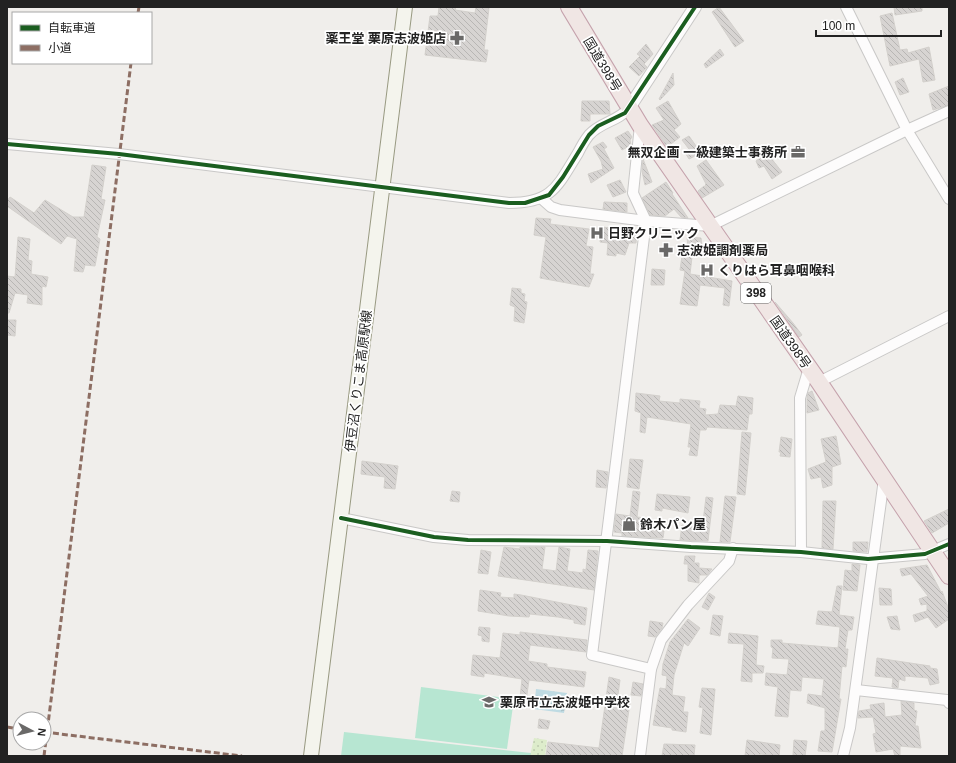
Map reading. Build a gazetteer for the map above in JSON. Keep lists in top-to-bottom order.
{
  "streets": {
    "highway": ["国道398号", "398"],
    "main road": ["伊豆沼くりこま高原駅線"]
  },
  "places": {
    "pharmacy": ["薬王堂 栗原志波姫店", "志波姫調剤薬局"],
    "office": ["無双企画 一級建築士事務所"],
    "hospital": ["日野クリニック", "くりはら耳鼻咽喉科"],
    "shop": ["鈴木パン屋"],
    "school or university": ["栗原市立志波姫中学校"]
  },
  "legend": ["自転車道", "小道"],
  "scale_bar": "100 m",
  "north": "right"
}
